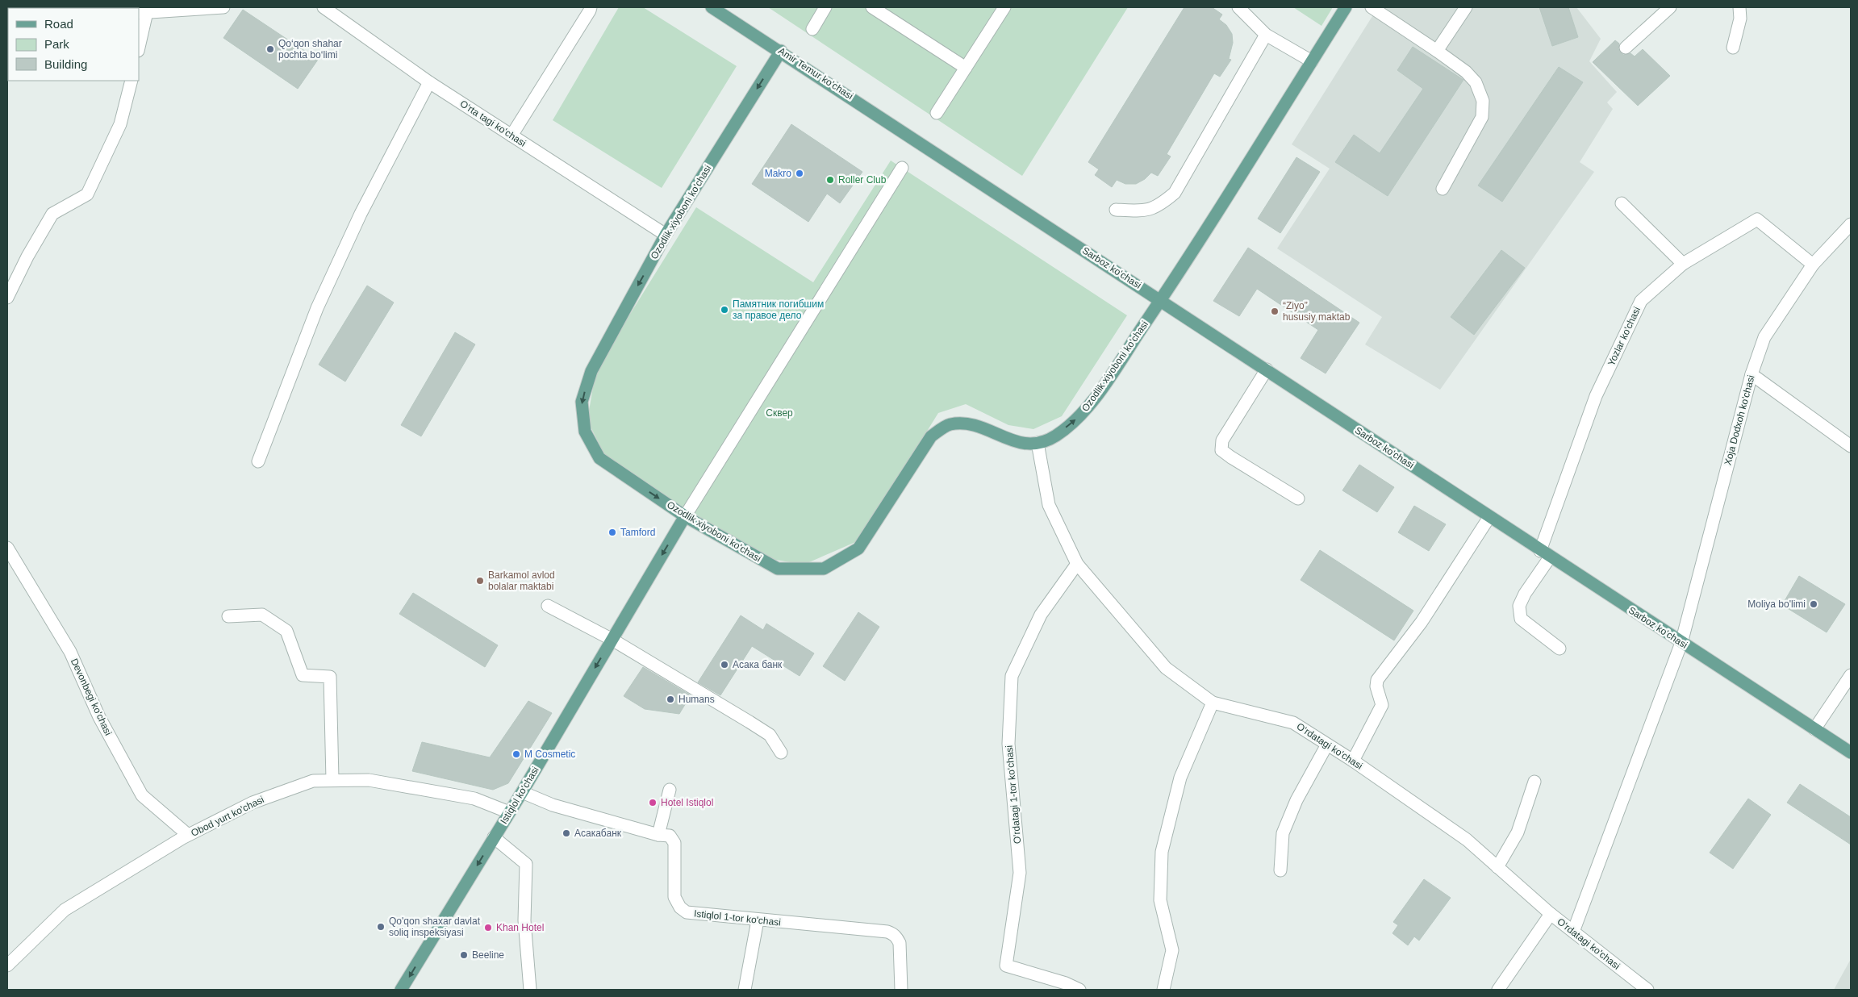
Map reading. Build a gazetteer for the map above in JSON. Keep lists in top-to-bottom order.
{
  "streets": {
    "main road": [
      "Amir Temur ko'chasi",
      "Ozodlik xiyoboni ko'chasi",
      "Sarboz ko'chasi",
      "Istiqlol ko'chasi"
    ],
    "street": [
      "O'rta tagi ko'chasi",
      "Yozlar ko'chasi",
      "Xoja Dodxoh ko'chasi",
      "Devonbegi ko'chasi",
      "O'rdatagi ko'chasi",
      "O'rdatagi 1-tor ko'chasi",
      "Obod yurt ko'chasi",
      "Istiqlol 1-tor ko'chasi"
    ]
  },
  "crossings": [
    ["Amir Temur ko'chasi", "Ozodlik xiyoboni ko'chasi"],
    ["Amir Temur ko'chasi", "Sarboz ko'chasi"],
    ["O'rta tagi ko'chasi", "Ozodlik xiyoboni ko'chasi"],
    ["Ozodlik xiyoboni ko'chasi", "Sarboz ko'chasi"],
    ["Ozodlik xiyoboni ko'chasi", "O'rdatagi ko'chasi"],
    ["Ozodlik xiyoboni ko'chasi", "Istiqlol ko'chasi"],
    ["Sarboz ko'chasi", "Yozlar ko'chasi"],
    ["Sarboz ko'chasi", "Xoja Dodxoh ko'chasi"],
    ["Yozlar ko'chasi", "Xoja Dodxoh ko'chasi"],
    ["Xoja Dodxoh ko'chasi", "O'rdatagi ko'chasi"],
    ["Devonbegi ko'chasi", "Obod yurt ko'chasi"],
    ["O'rdatagi ko'chasi", "O'rdatagi 1-tor ko'chasi"],
    ["Istiqlol ko'chasi", "Obod yurt ko'chasi"],
    ["Istiqlol ko'chasi", "Istiqlol 1-tor ko'chasi"]
  ],
  "one_way": ["Istiqlol ko'chasi"],
  "parks": ["Сквер"],
  "places": [
    "Qo‘qon shahar pochta bo‘limi",
    "Makro",
    "Roller Club",
    "Памятник погибшим за правое дело",
    "“Ziyo” hususiy maktab",
    "Tamford",
    "Barkamol avlod bolalar maktabi",
    "Moliya bo'limi",
    "Асака банк",
    "Humans",
    "M Cosmetic",
    "Hotel Istiqlol",
    "Асакабанк",
    "Qo'qon shaxar davlat soliq inspeksiyasi",
    "Khan Hotel",
    "Beeline"
  ],
  "legend": ["Road", "Park", "Building"]
}
